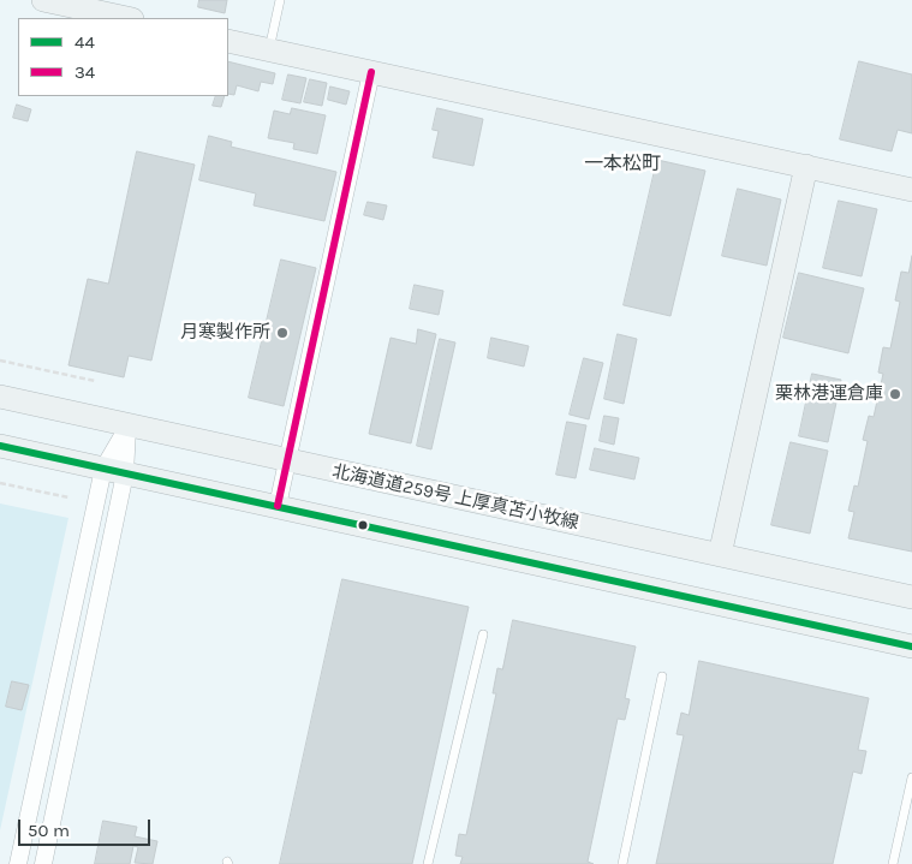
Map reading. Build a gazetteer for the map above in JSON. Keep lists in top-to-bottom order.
{
  "streets": {
    "main road": ["北海道道259号 上厚真苫小牧線"]
  },
  "districts": ["一本松町"],
  "places": ["月寒製作所", "栗林港運倉庫"],
  "lines": ["transit line 34", "transit line 44"],
  "legend": ["44", "34"],
  "scale_bar": "50 m"
}
